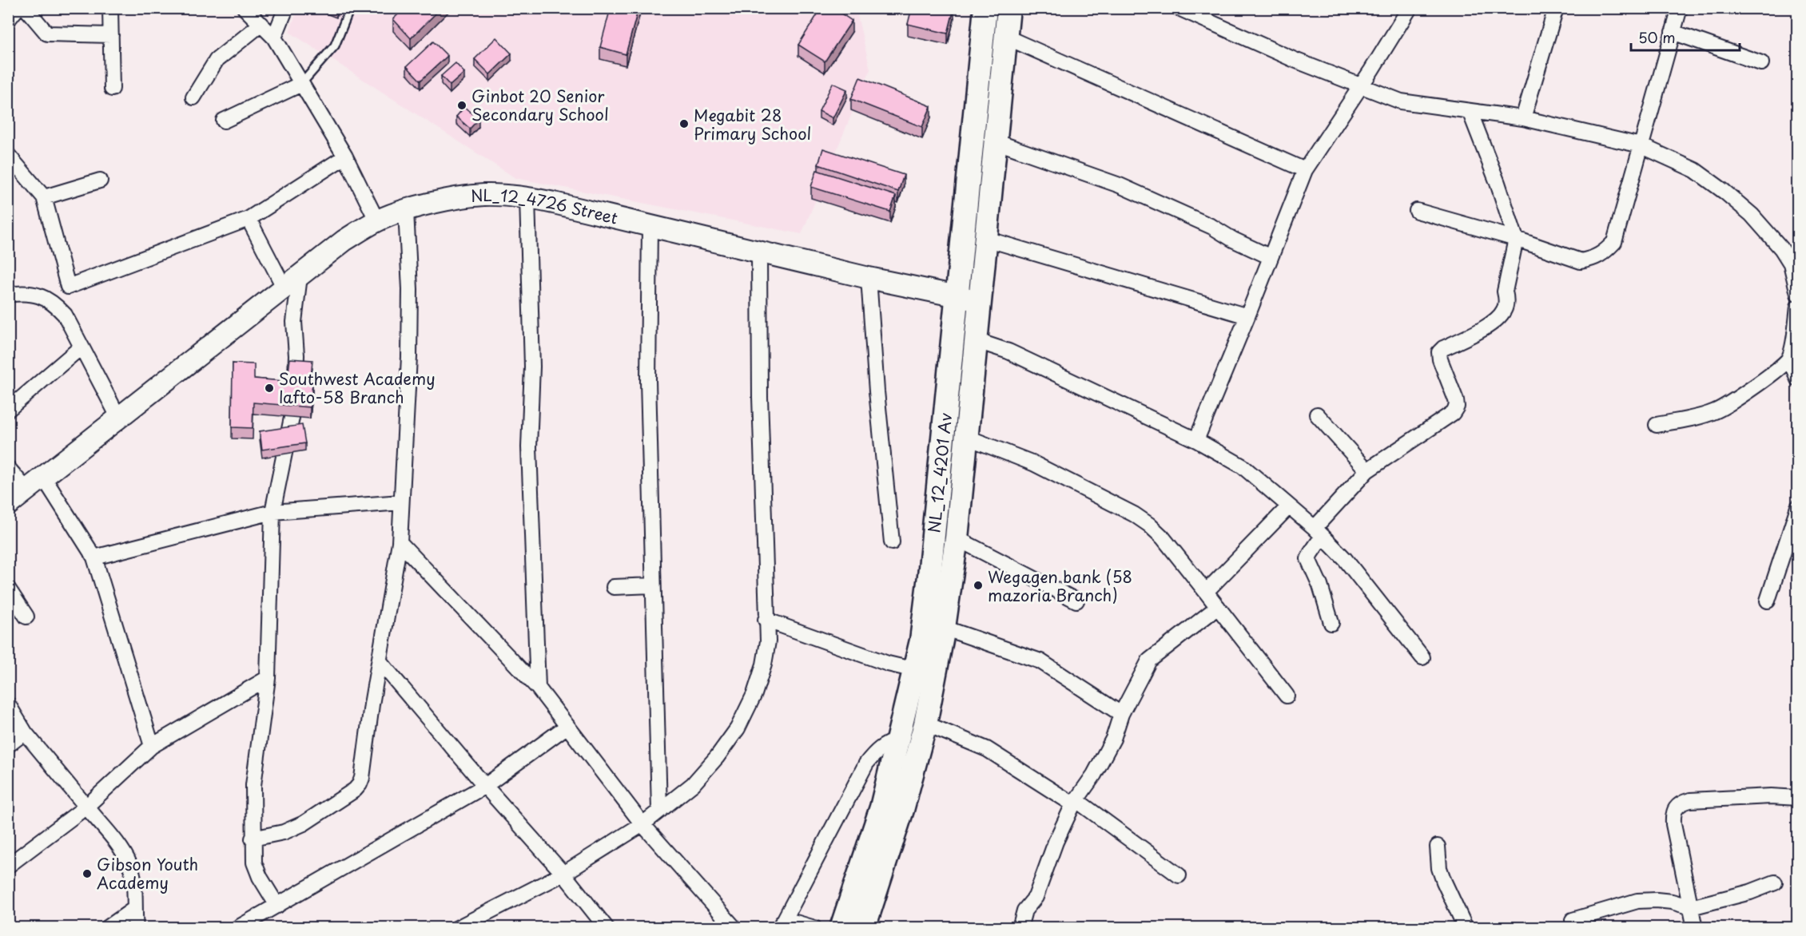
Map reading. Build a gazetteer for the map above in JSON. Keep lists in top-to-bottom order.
{
  "streets": {
    "main road": ["NL_12_4201 Av"],
    "street": ["NL_12_4726 Street"]
  },
  "crossings": [
    ["NL_12_4726 Street", "NL_12_4201 Av"]
  ],
  "places": [
    "Ginbot 20 Senior Secondary School",
    "Megabit 28 Primary School",
    "Southwest Academy lafto-58 Branch",
    "Wegagen bank (58 mazoria Branch)",
    "Gibson Youth Academy"
  ],
  "scale_bar": "50 m"
}
